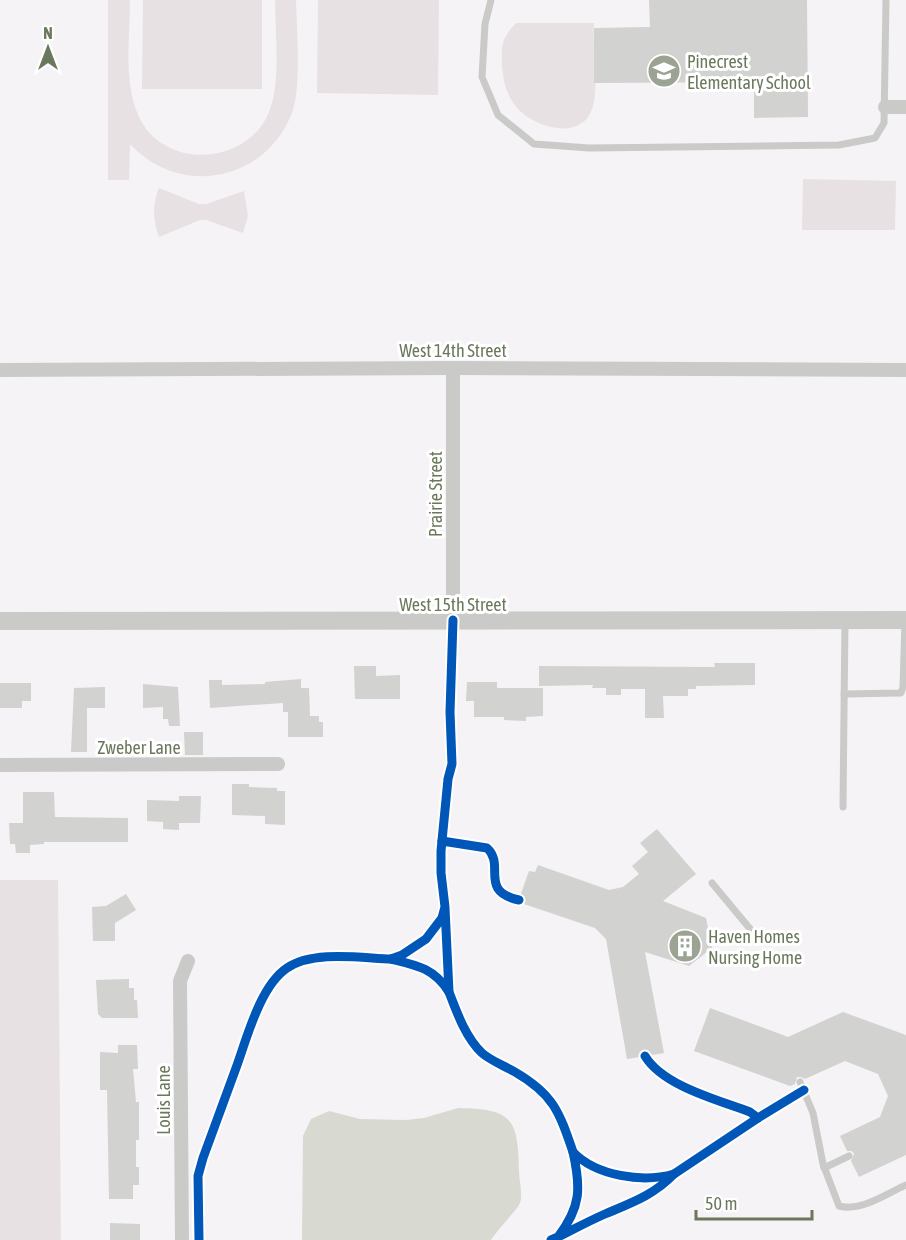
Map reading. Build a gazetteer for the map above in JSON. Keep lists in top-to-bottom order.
{
  "streets": {
    "street": [
      "West 14th Street",
      "Prairie Street",
      "West 15th Street",
      "Zweber Lane",
      "Louis Lane"
    ]
  },
  "crossings": [
    ["West 14th Street", "Prairie Street"],
    ["Prairie Street", "West 15th Street"]
  ],
  "places": {
    "school or university": ["Pinecrest Elementary School"],
    "building": ["Haven Homes Nursing Home"]
  },
  "scale_bar": "50 m",
  "north": "top"
}
